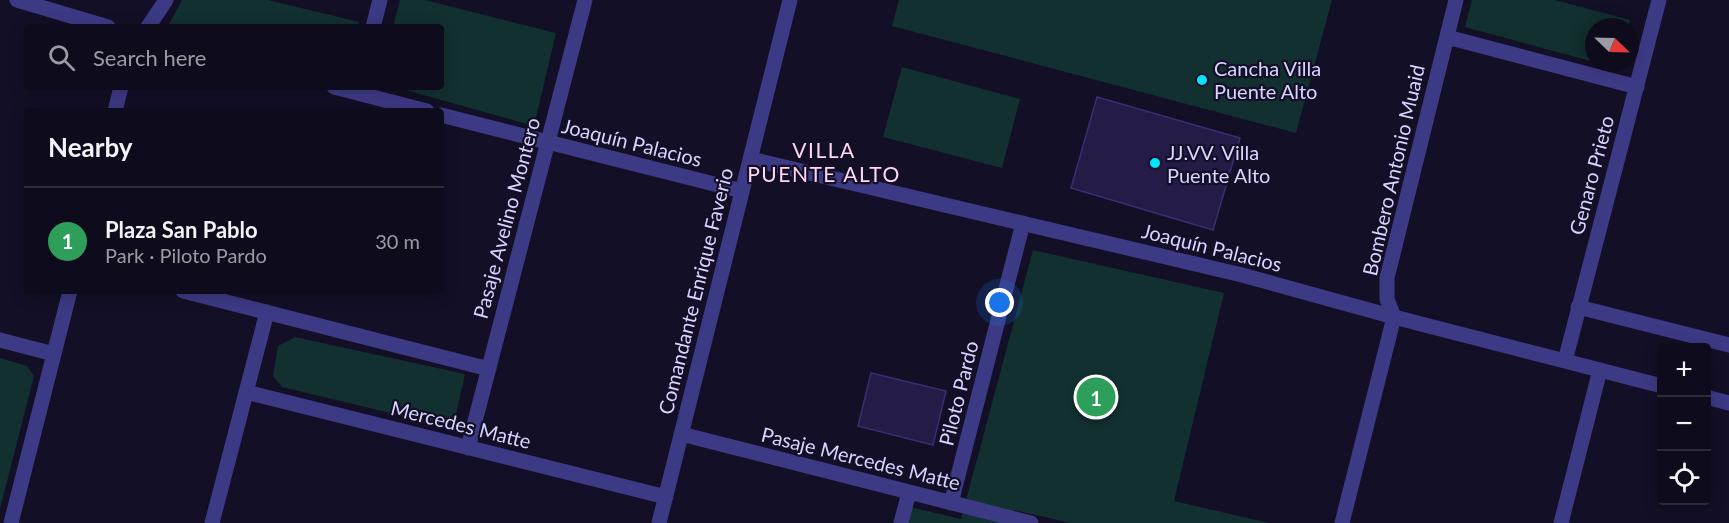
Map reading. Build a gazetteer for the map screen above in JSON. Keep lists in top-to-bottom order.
{
  "streets": {
    "street": [
      "Joaquín Palacios",
      "Bombero Antonio Muaid",
      "Genaro Prieto",
      "Pasaje Avelino Montero",
      "Comandante Enrique Faverio",
      "Piloto Pardo",
      "Mercedes Matte",
      "Pasaje Mercedes Matte"
    ]
  },
  "crossings": [
    ["Joaquín Palacios", "Bombero Antonio Muaid"],
    ["Joaquín Palacios", "Genaro Prieto"],
    ["Joaquín Palacios", "Pasaje Avelino Montero"],
    ["Joaquín Palacios", "Comandante Enrique Faverio"],
    ["Joaquín Palacios", "Piloto Pardo"],
    ["Pasaje Avelino Montero", "Mercedes Matte"],
    ["Comandante Enrique Faverio", "Mercedes Matte"],
    ["Comandante Enrique Faverio", "Pasaje Mercedes Matte"],
    ["Piloto Pardo", "Pasaje Mercedes Matte"]
  ],
  "districts": ["VILLA PUENTE ALTO"],
  "places": ["Cancha Villa Puente Alto", "JJ.VV. Villa Puente Alto"],
  "north": "bottom right",
  "page": {
    "search": "Search here",
    "heading": "Nearby",
    "list": [
      {
        "mark": "1",
        "name": "Plaza San Pablo",
        "note": "Park · Piloto Pardo",
        "value": "30 m"
      }
    ],
    "map_buttons": ["+", "−"],
    "pins": "1"
  }
}
